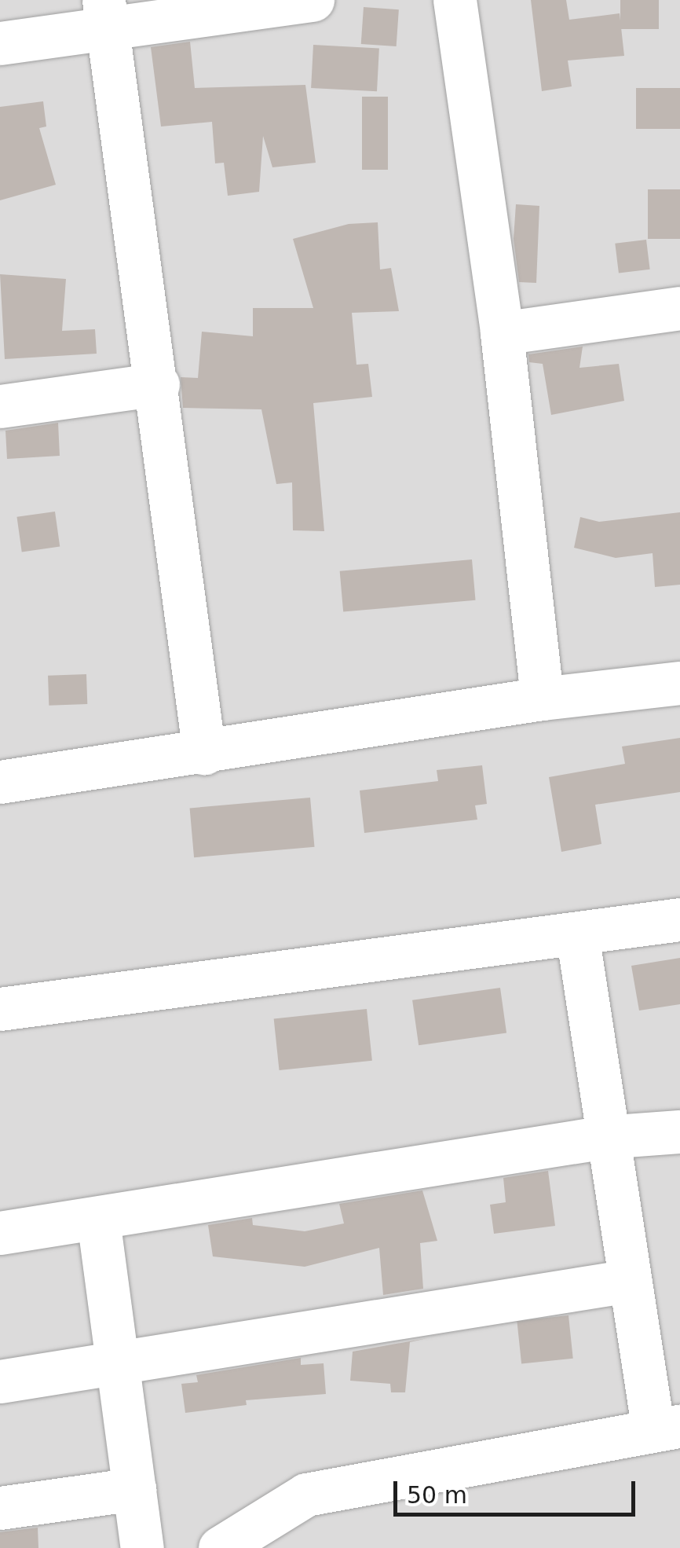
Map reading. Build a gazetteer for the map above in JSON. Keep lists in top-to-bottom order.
{
  "scale_bar": "50 m"
}
